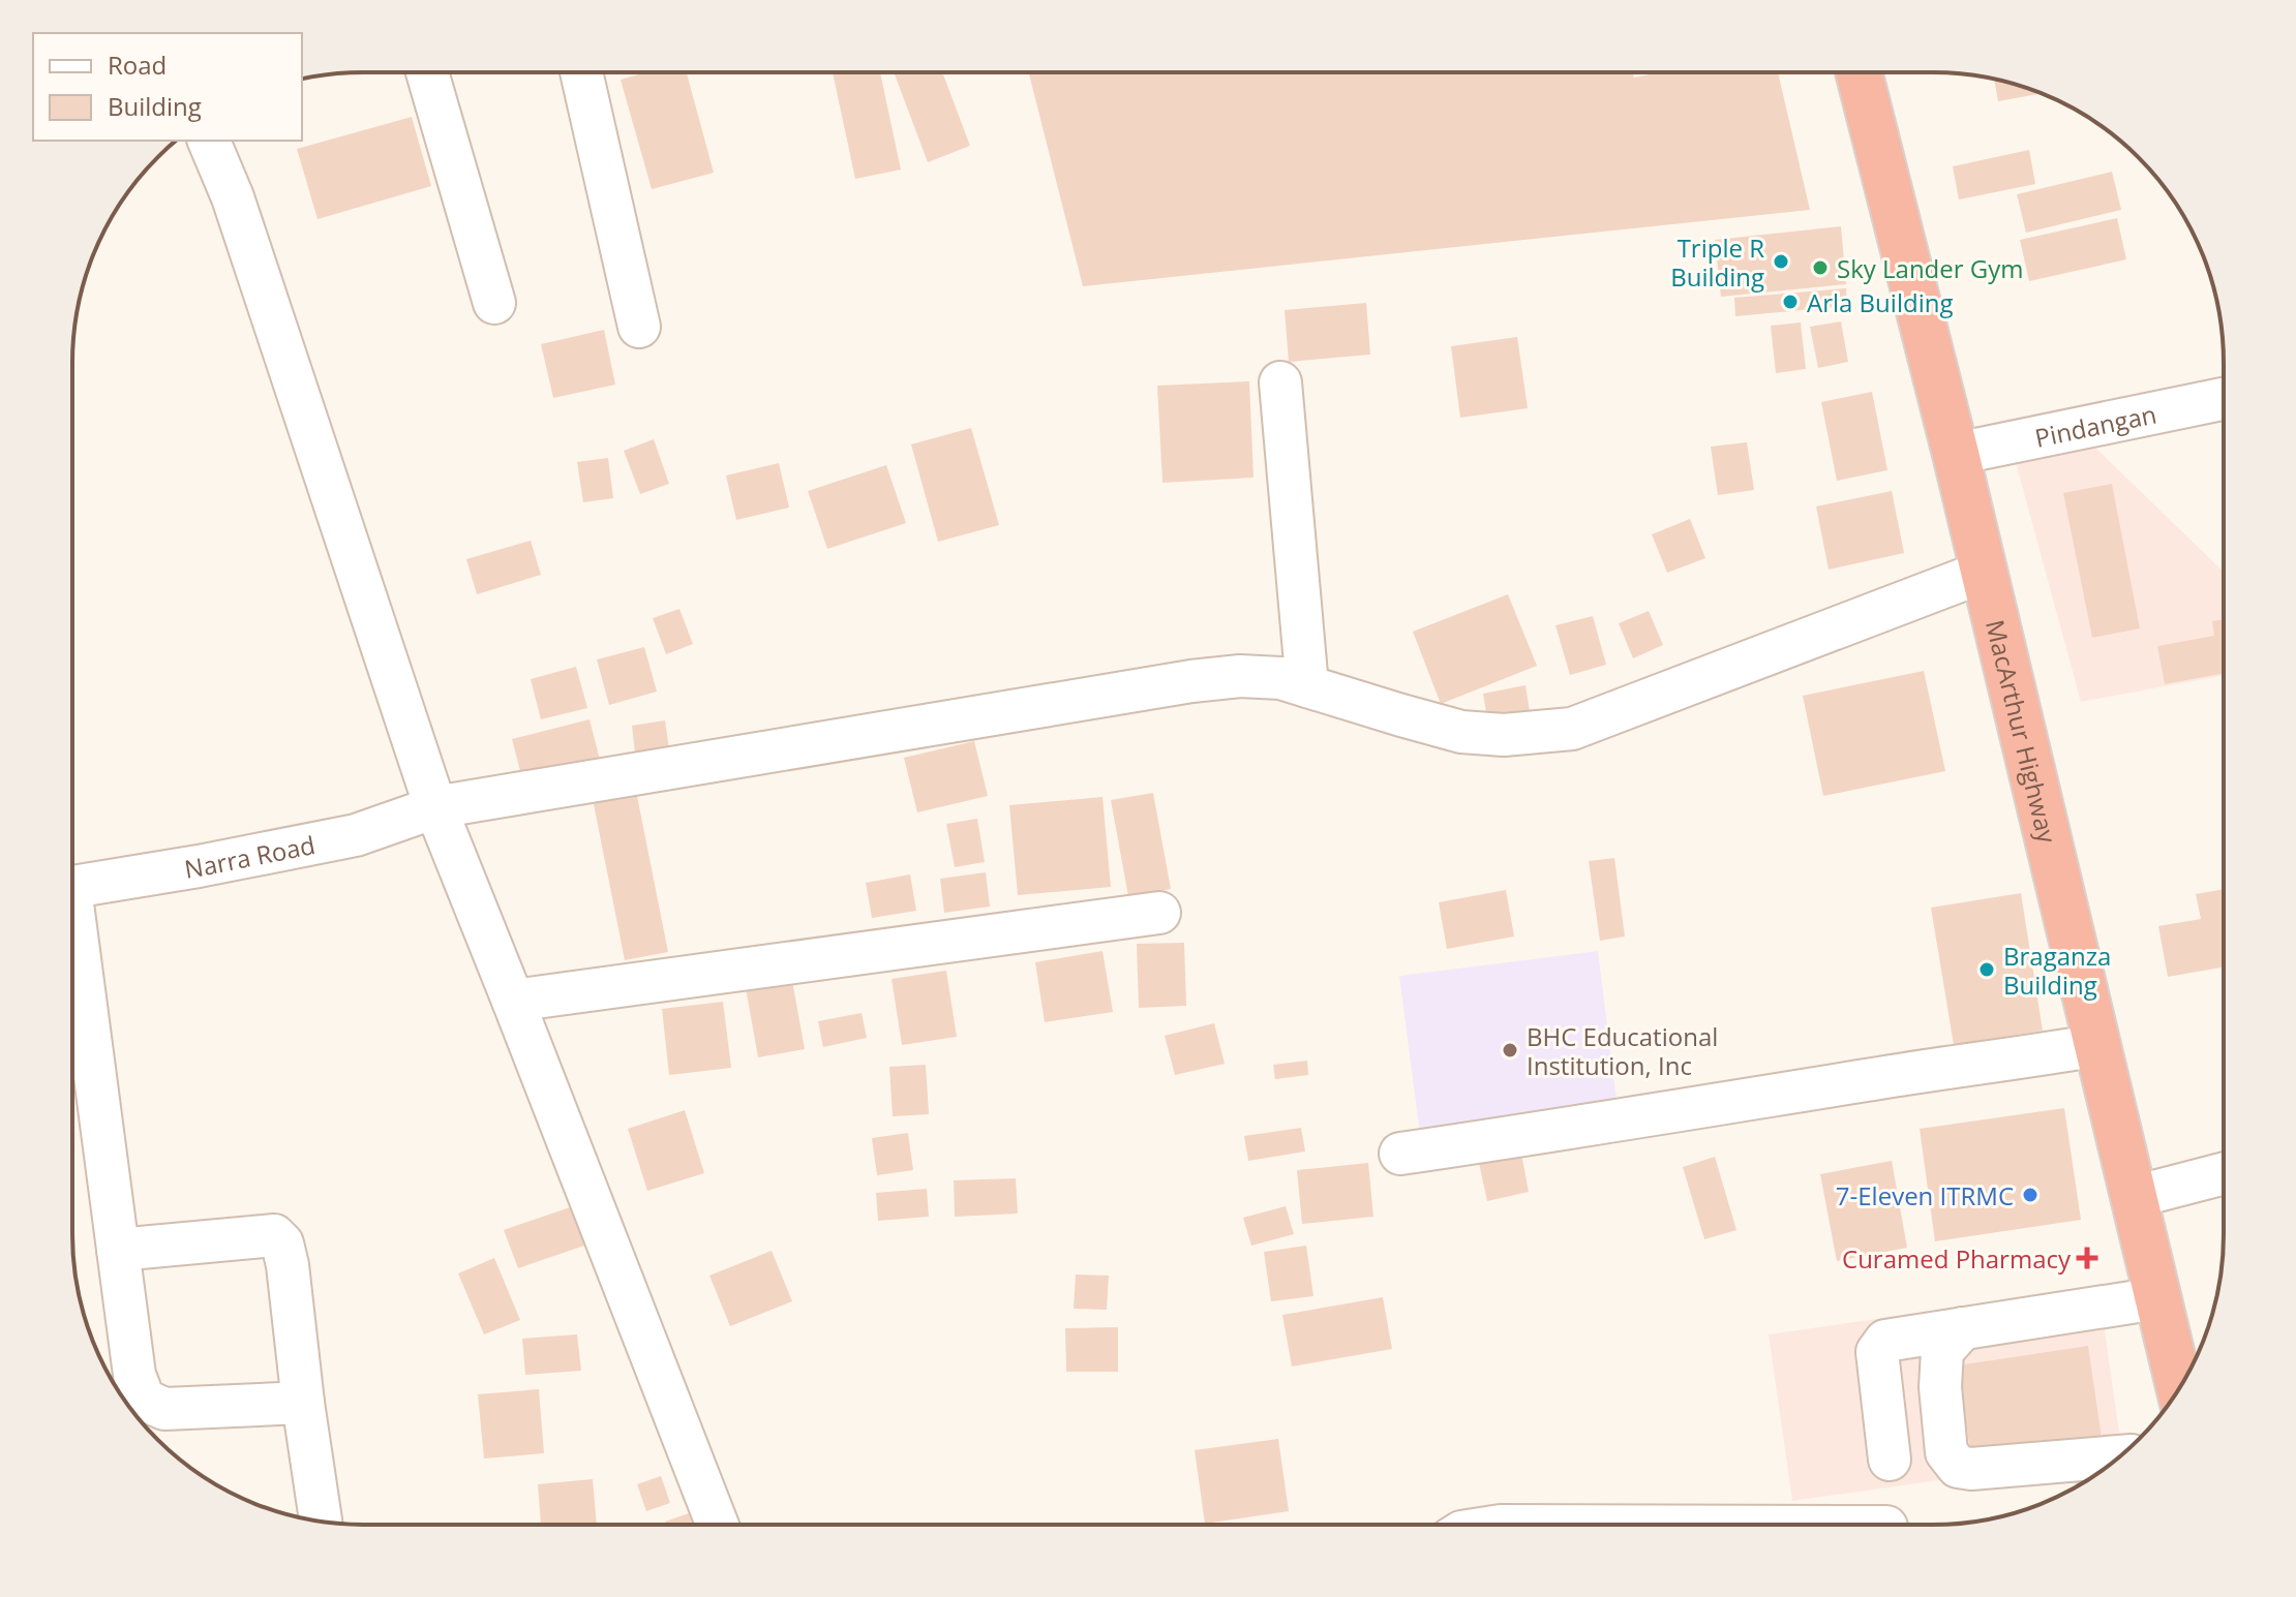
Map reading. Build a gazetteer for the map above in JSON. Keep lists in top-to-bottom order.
{
  "streets": {
    "highway": ["MacArthur Highway"],
    "street": ["Pindangan", "Narra Road"]
  },
  "crossings": [
    ["Pindangan", "MacArthur Highway"],
    ["MacArthur Highway", "Narra Road"]
  ],
  "places": {
    "other": [
      "Triple R Building",
      "Sky Lander Gym",
      "Arla Building",
      "Braganza Building",
      "BHC Educational Institution, Inc",
      "7-Eleven ITRMC"
    ],
    "health": ["Curamed Pharmacy"]
  },
  "legend": ["Road", "Building"]
}
